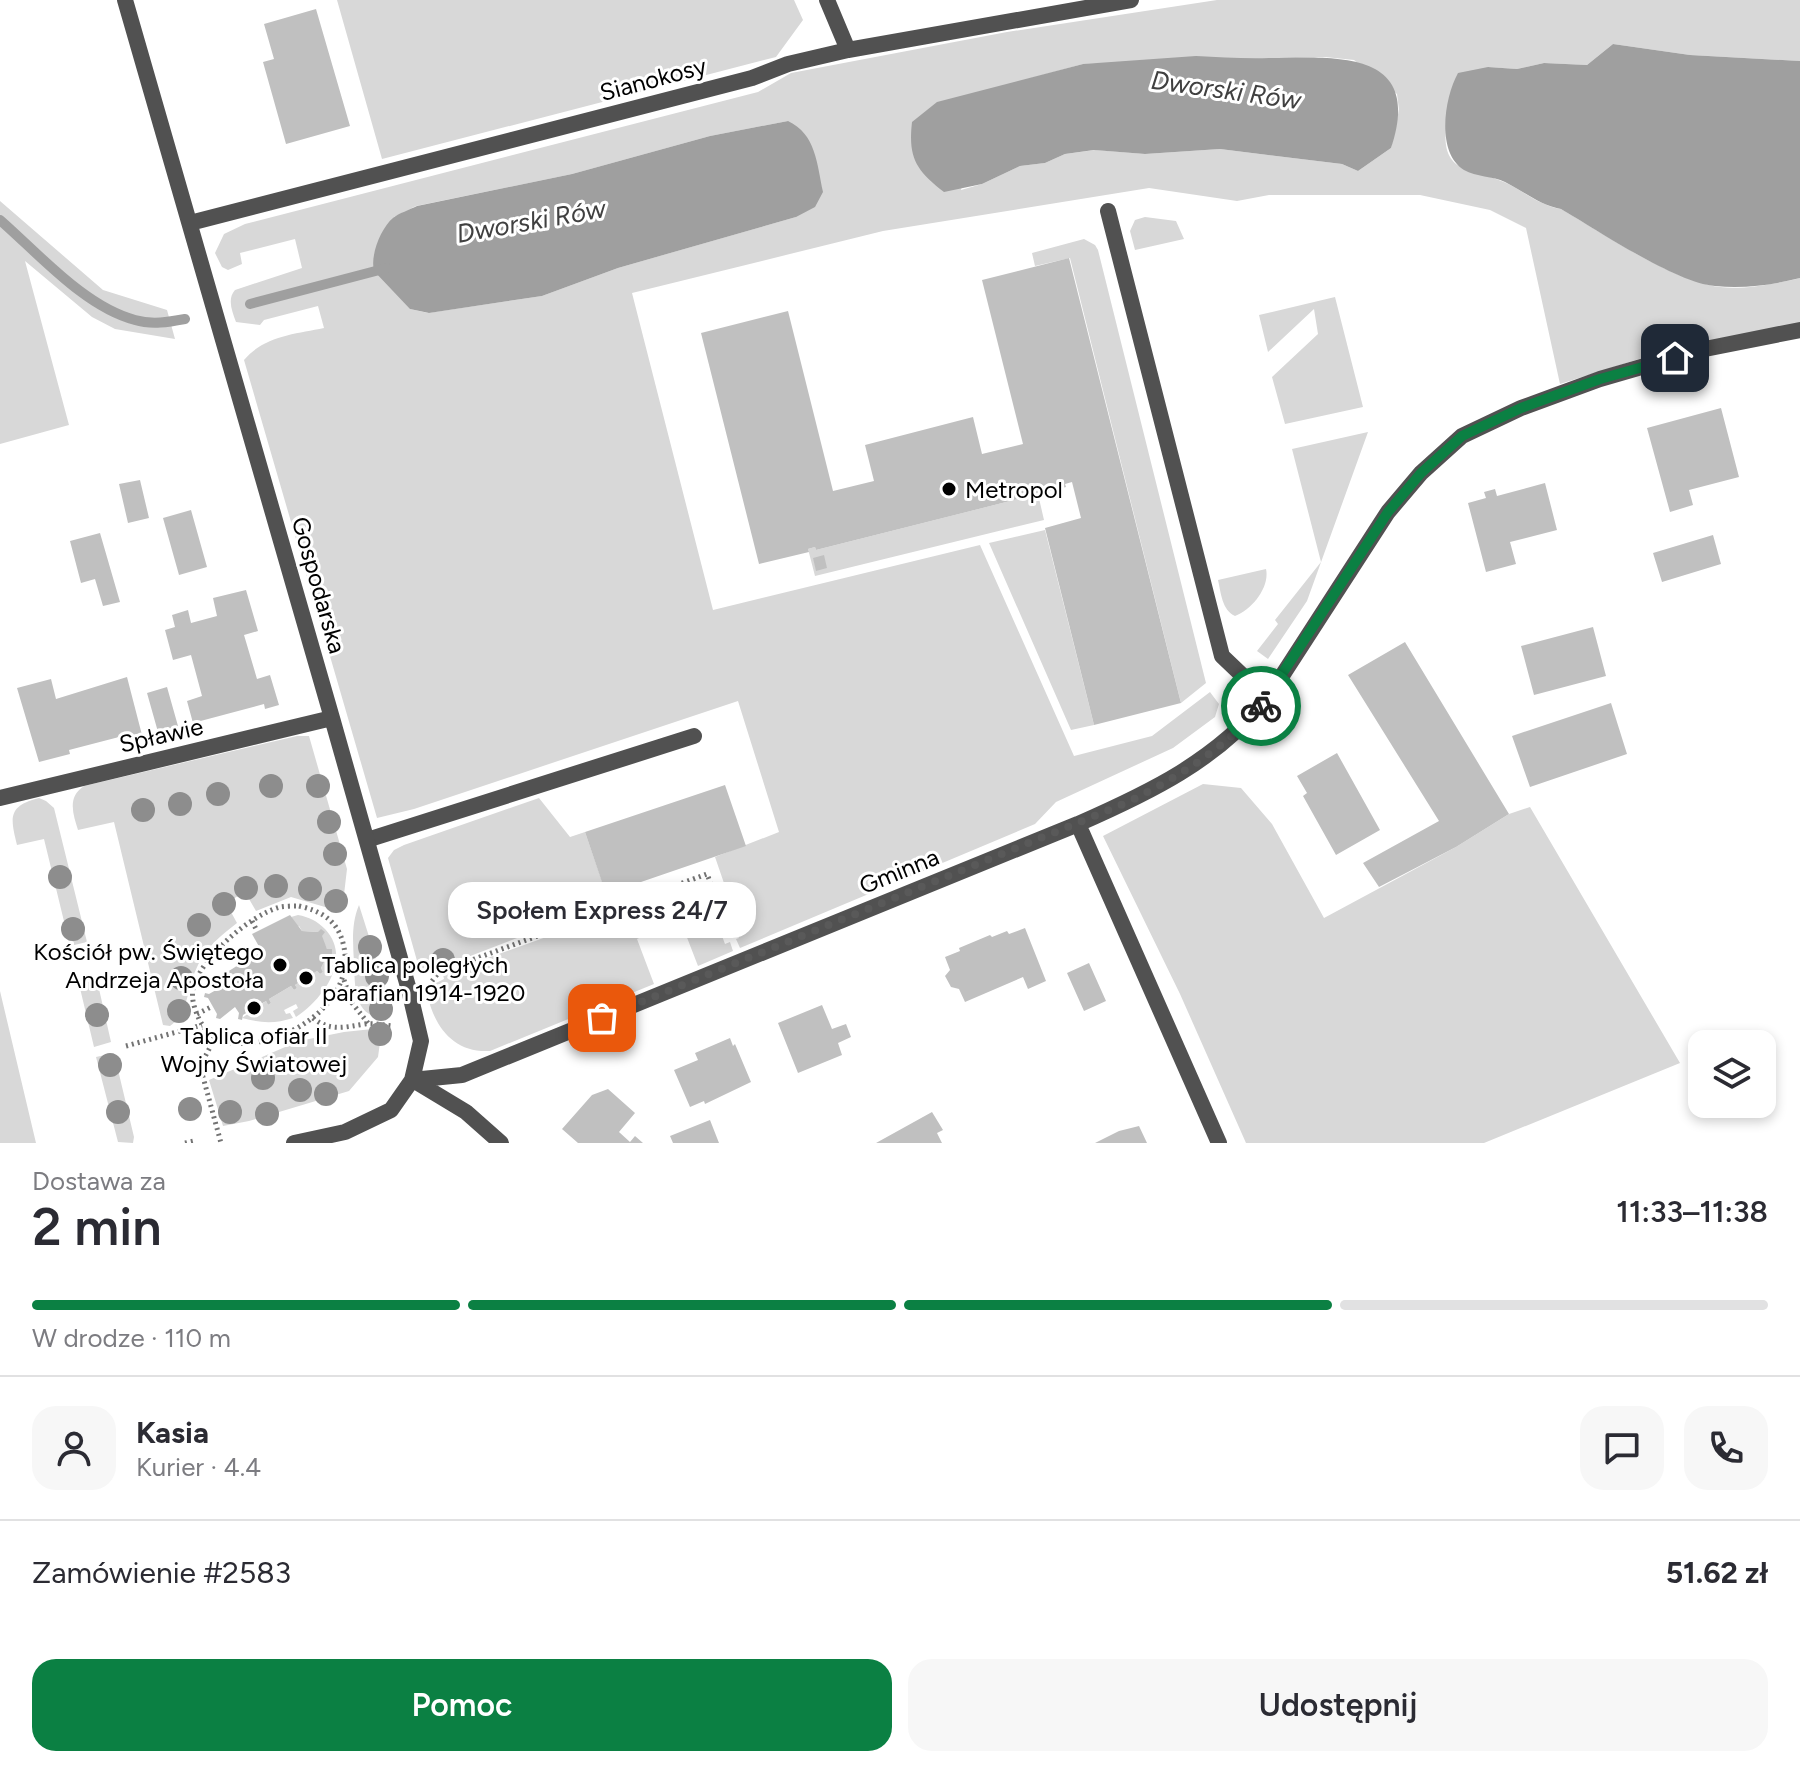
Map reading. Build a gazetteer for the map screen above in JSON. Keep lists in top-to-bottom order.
{
  "streets": {
    "street": [
      "Sianokosy",
      "Gospodarska",
      "Spławie",
      "Gminna"
    ]
  },
  "crossings": [
    ["Sianokosy", "Gospodarska"],
    ["Gospodarska", "Spławie"],
    ["Gospodarska", "Gminna"]
  ],
  "water": ["Dworski Rów"],
  "places": [
    "Metropol",
    "Kościół pw. Świętego Andrzeja Apostoła",
    "Tablica poległych parafian 1914-1920",
    "Tablica ofiar II Wojny Światowej",
    "Społem Express 24/7"
  ],
  "page": {
    "bubble": "Społem Express 24/7",
    "heading": ["2 min", "Dostawa za", "11:33–11:38"],
    "panel": [
      "Kasia",
      "Kurier · 4.4",
      "Zamówienie #2583",
      "51.62 zł"
    ],
    "bar": "W drodze · 110 m",
    "buttons": ["Pomoc", "Udostępnij"]
  }
}
